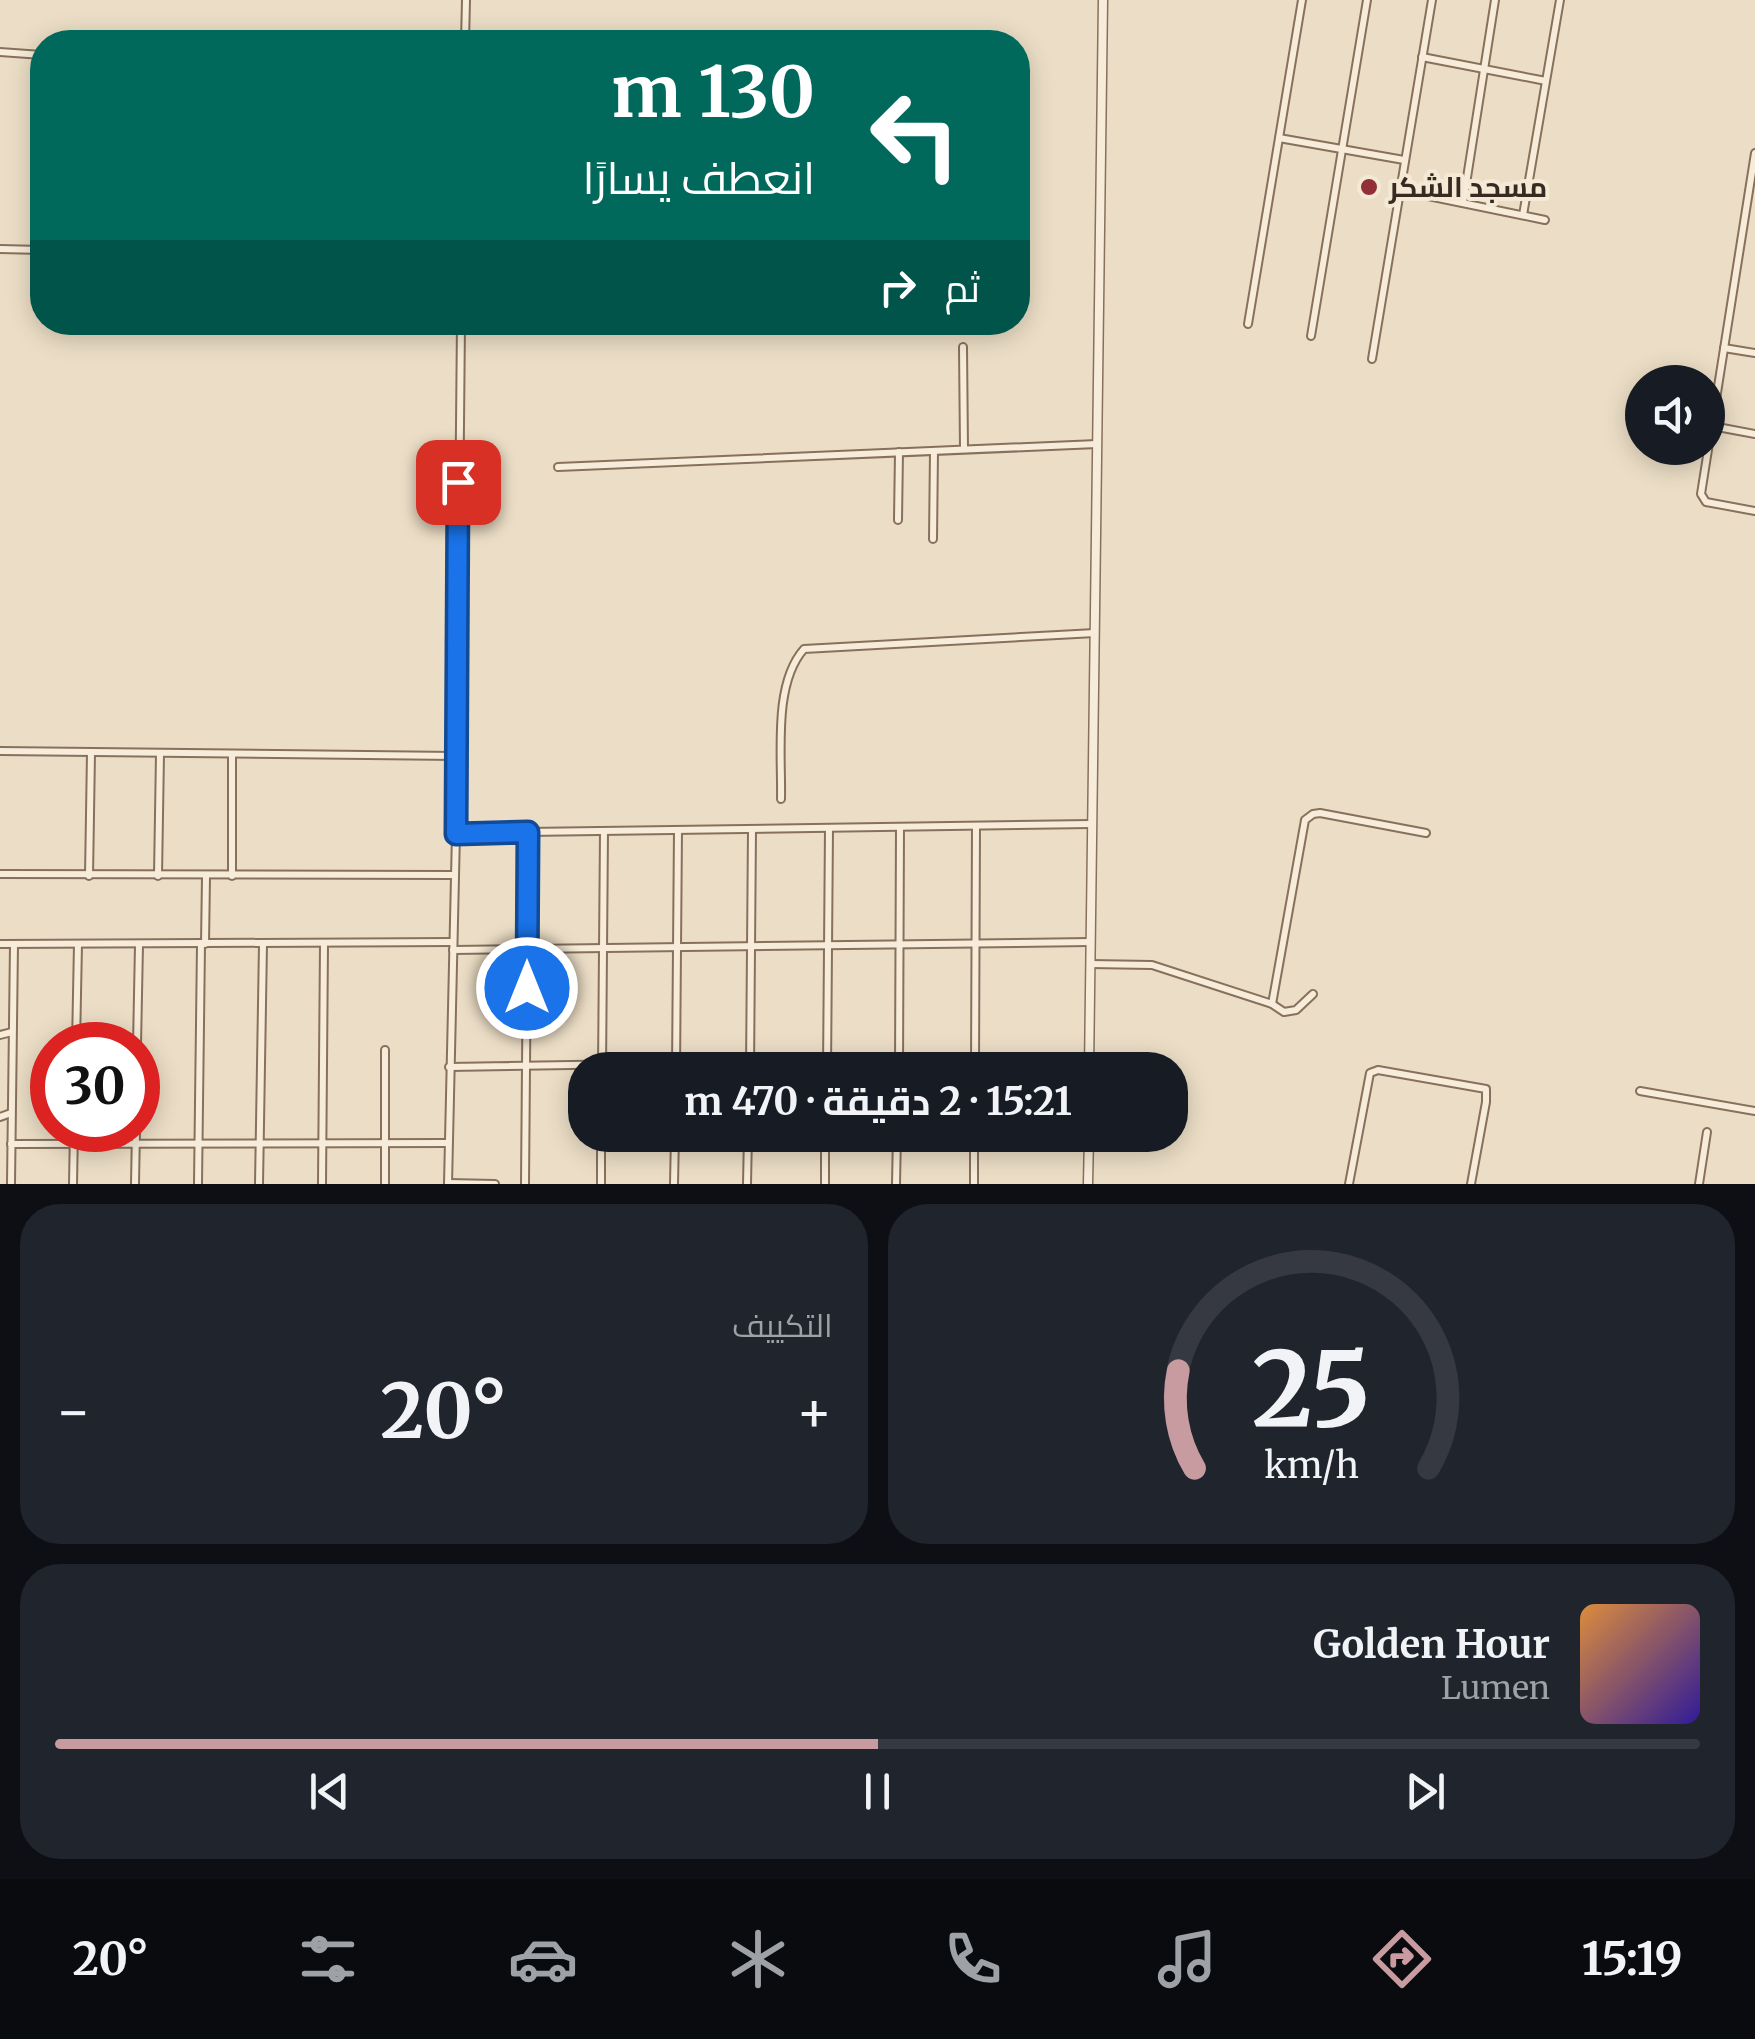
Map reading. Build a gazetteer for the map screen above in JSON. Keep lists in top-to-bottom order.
{
  "places": ["مسجد الشكر"],
  "page": {
    "turn": ["130 m", "انعطف يسارًا"],
    "then": "ثم",
    "limit": "30",
    "trip": "15:21 · 2 دقيقة · 470 m",
    "tile": "التكييف",
    "heat": ["−", "20°", "+"],
    "song": ["Golden Hour", "Lumen"],
    "tabs": ["15:19", "20°"],
    "gauge": ["25", "km/h"]
  }
}
